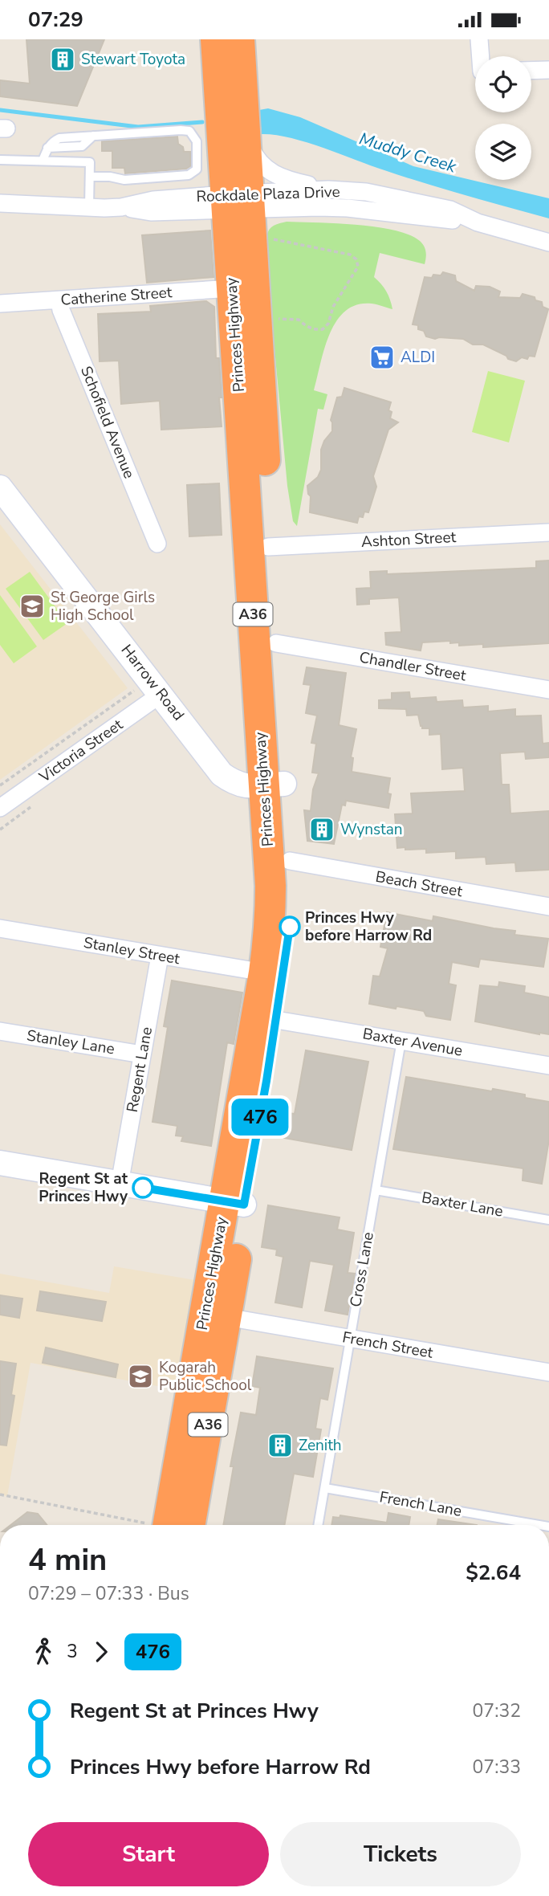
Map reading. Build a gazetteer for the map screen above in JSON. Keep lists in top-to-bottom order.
{
  "streets": {
    "highway": ["Princes Highway", "A36"],
    "main road": ["Harrow Road"],
    "street": [
      "Rockdale Plaza Drive",
      "Catherine Street",
      "Schofield Avenue",
      "Ashton Street",
      "Chandler Street",
      "Victoria Street",
      "Beach Street",
      "Stanley Street",
      "Stanley Lane",
      "Baxter Avenue",
      "Regent Lane",
      "French Street"
    ],
    "lane": ["Baxter Lane", "Cross Lane", "French Lane"]
  },
  "crossings": [
    ["Rockdale Plaza Drive", "Princes Highway"],
    ["Catherine Street", "Princes Highway"],
    ["Catherine Street", "Schofield Avenue"],
    ["Princes Highway", "Ashton Street"],
    ["Princes Highway", "Chandler Street"],
    ["Princes Highway", "Harrow Road"],
    ["Princes Highway", "Beach Street"],
    ["Princes Highway", "Stanley Street"],
    ["Princes Highway", "Baxter Avenue"],
    ["Princes Highway", "French Street"],
    ["Harrow Road", "Victoria Street"],
    ["Stanley Street", "Regent Lane"],
    ["Stanley Lane", "Regent Lane"],
    ["Baxter Avenue", "Cross Lane"],
    ["Baxter Lane", "Cross Lane"],
    ["Cross Lane", "French Street"],
    ["Cross Lane", "French Lane"]
  ],
  "water": ["Muddy Creek"],
  "places": {
    "building": ["Stewart Toyota", "Wynstan", "Zenith"],
    "supermarket": ["ALDI"],
    "school or university": ["St George Girls High School", "Kogarah Public School"],
    "other": ["Princes Hwy before Harrow Rd", "Regent St at Princes Hwy"]
  },
  "lines": ["bus line 476"],
  "page": {
    "status": "07:29",
    "on_map": "476",
    "heading": ["4 min", "07:29 – 07:33 · Bus", "$2.64"],
    "legs": ["3", "476"],
    "list": [
      {
        "name": "Regent St at Princes Hwy",
        "value": "07:32"
      },
      {
        "name": "Princes Hwy before Harrow Rd",
        "value": "07:33"
      }
    ],
    "buttons": ["Start", "Tickets"]
  }
}
